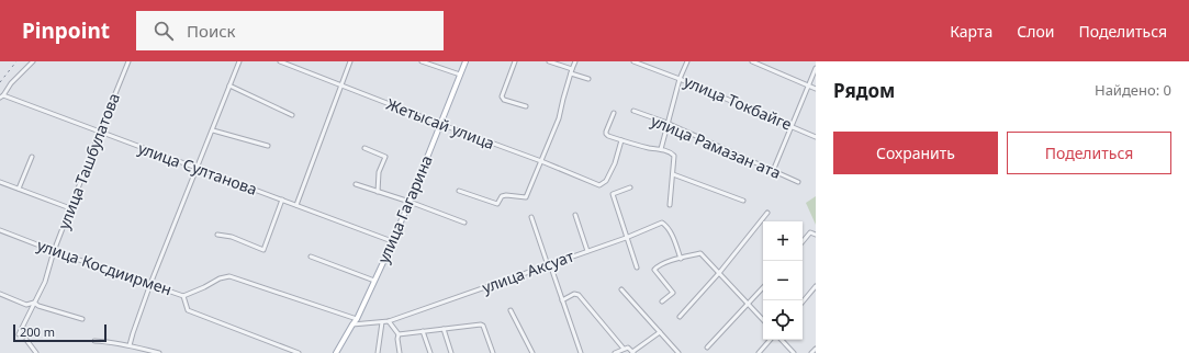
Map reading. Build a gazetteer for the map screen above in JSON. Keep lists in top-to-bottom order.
{
  "streets": {
    "main road": ["улица Гагарина"],
    "street": [
      "улица Токбайге",
      "Жетысай улица",
      "улица Рамазан ата",
      "улица Ташбулатова",
      "улица Султанова",
      "улица Косдиирмен",
      "улица Аксуат"
    ]
  },
  "crossings": [
    ["Жетысай улица", "улица Гагарина"],
    ["улица Ташбулатова", "улица Султанова"],
    ["улица Ташбулатова", "улица Косдиирмен"],
    ["улица Султанова", "улица Гагарина"],
    ["улица Гагарина", "улица Косдиирмен"],
    ["улица Гагарина", "улица Аксуат"]
  ],
  "scale_bar": "200 m",
  "page": {
    "header": "Pinpoint",
    "search": "Поиск",
    "nav": ["Карта", "Слои", "Поделиться"],
    "heading": ["Рядом", "Найдено: 0"],
    "buttons": ["Сохранить", "Поделиться"],
    "map_buttons": ["+", "−"],
    "scale": "200 m"
  }
}
